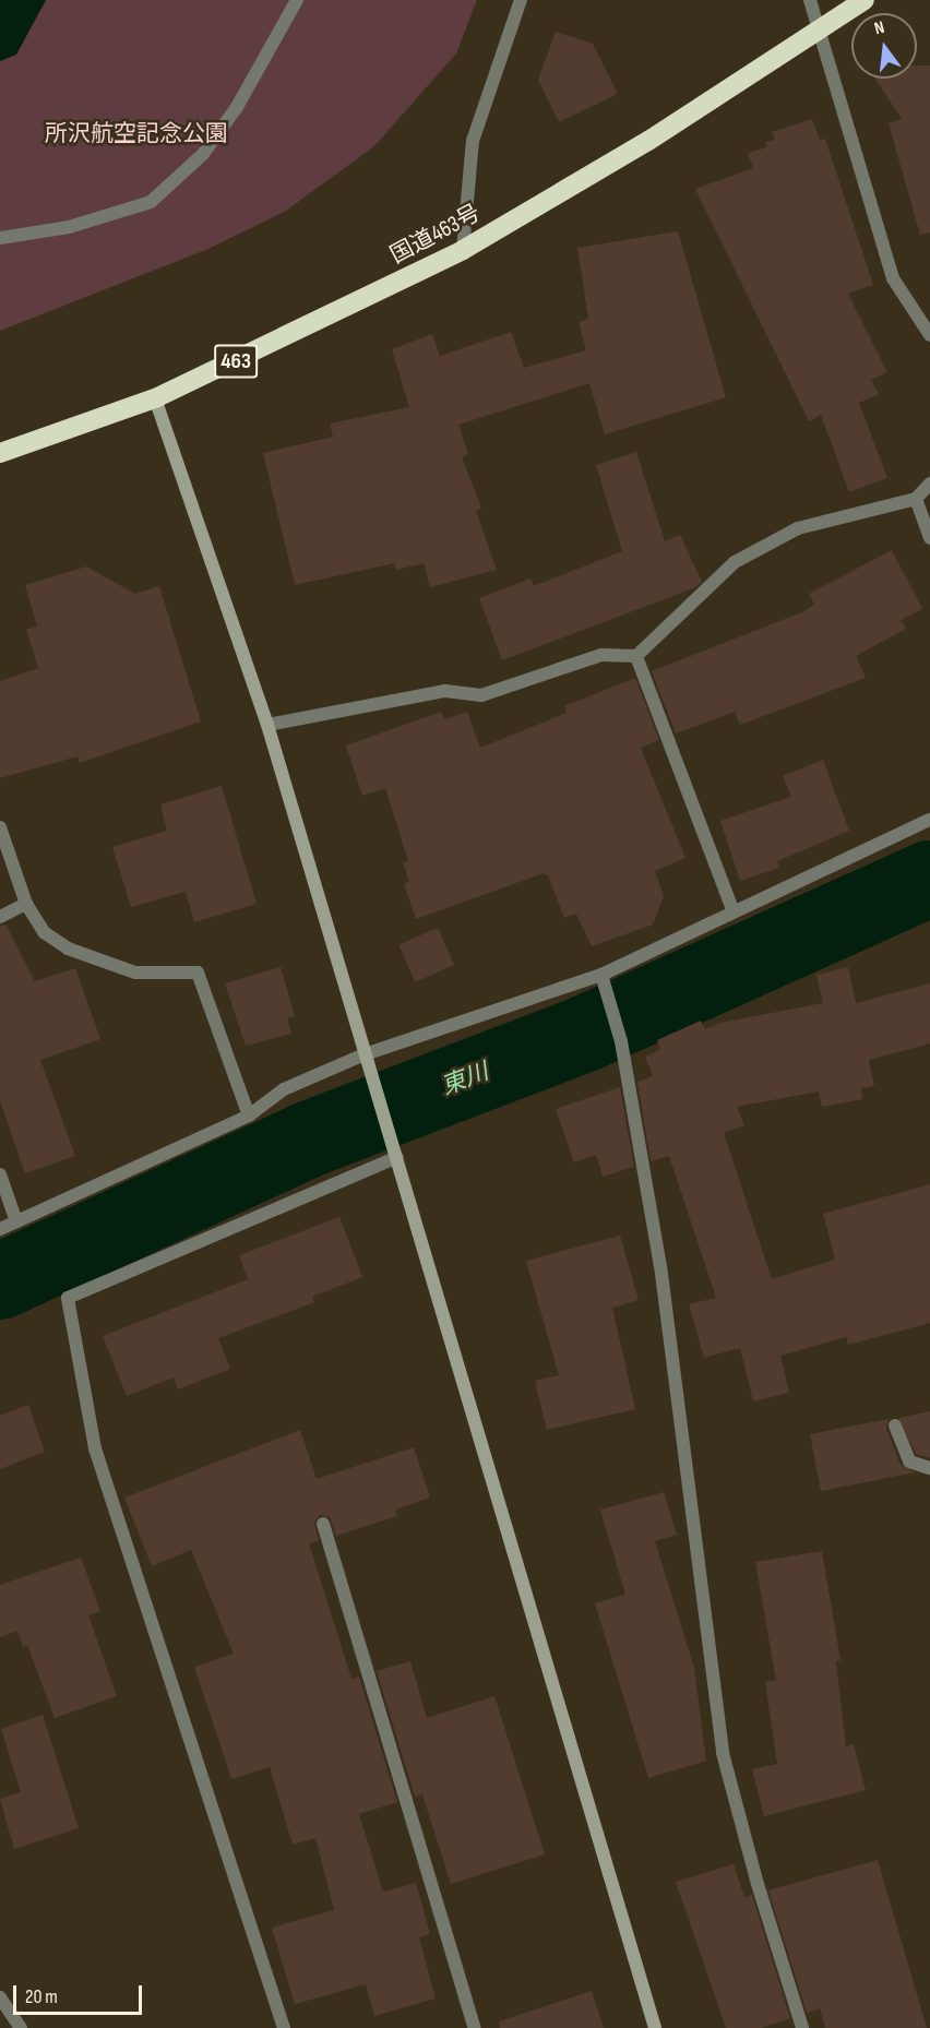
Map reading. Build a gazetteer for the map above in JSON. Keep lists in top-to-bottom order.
{
  "streets": {
    "highway": ["国道463号", "463"]
  },
  "water": ["東川"],
  "parks": ["所沢航空記念公園"],
  "scale_bar": "20 m",
  "north": "top"
}
